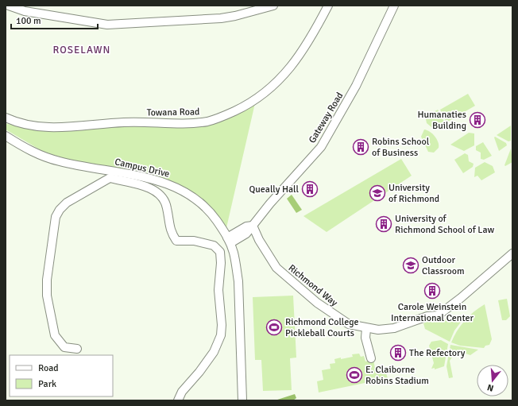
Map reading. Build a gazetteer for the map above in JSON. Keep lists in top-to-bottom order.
{
  "streets": {
    "street": [
      "Towana Road",
      "Gateway Road",
      "Campus Drive",
      "Richmond Way"
    ]
  },
  "crossings": [
    ["Gateway Road", "Richmond Way"]
  ],
  "districts": ["ROSELAWN"],
  "places": {
    "building": [
      "Humanaties Building",
      "Robins School of Business",
      "Queally Hall",
      "University of Richmond School of Law",
      "Carole Weinstein International Center",
      "The Refectory"
    ],
    "school or university": ["University of Richmond", "Outdoor Classroom"],
    "sports": ["Richmond College Pickleball Courts", "E. Claiborne Robins Stadium"]
  },
  "legend": ["Road", "Park"],
  "scale_bar": "100 m",
  "north": "bottom"
}
